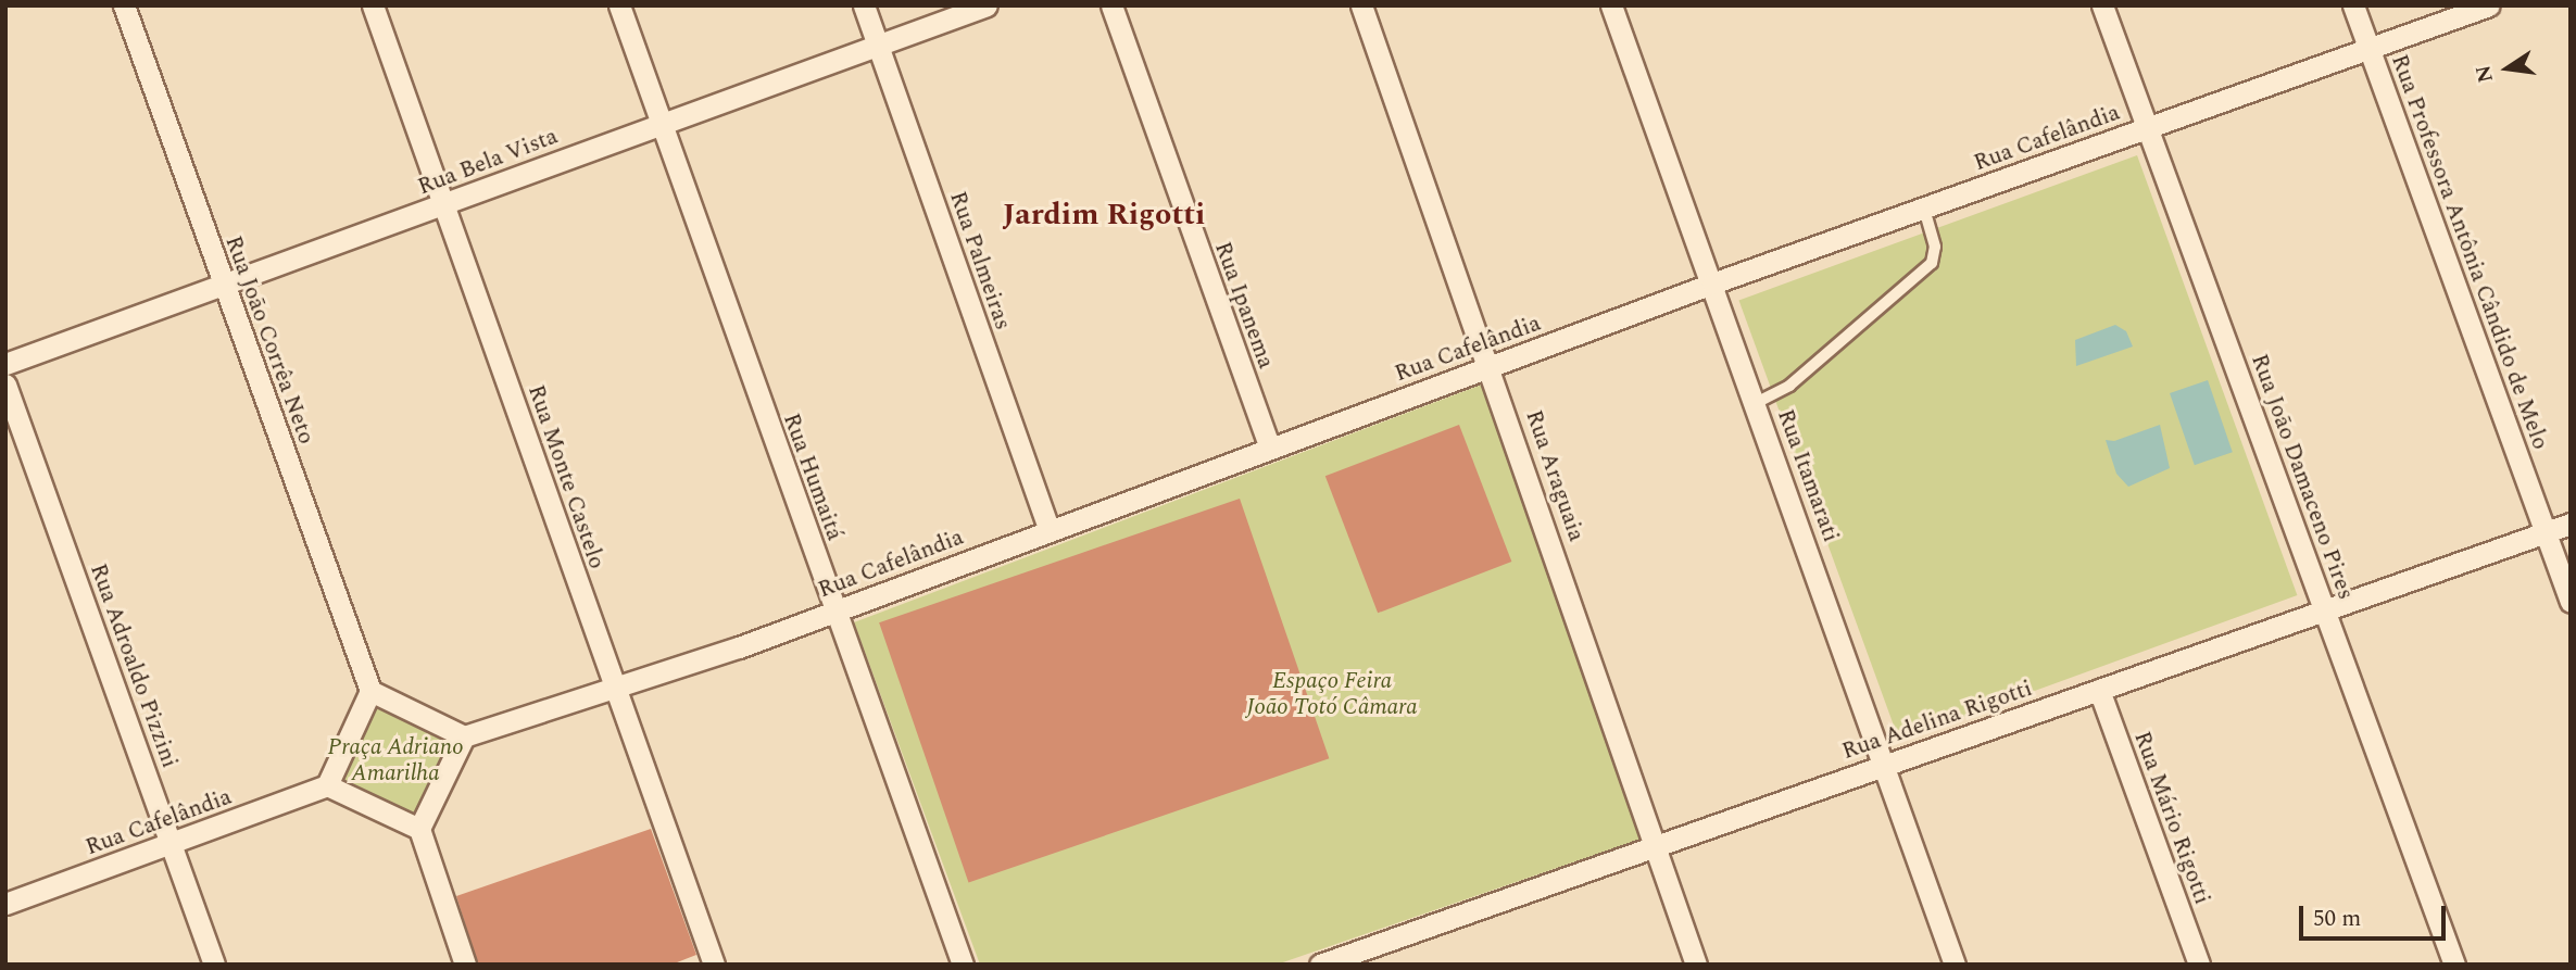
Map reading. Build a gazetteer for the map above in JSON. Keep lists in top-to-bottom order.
{
  "streets": {
    "street": [
      "Rua Cafelândia",
      "Rua Bela Vista",
      "Rua Professora Antônia Cândido de Melo",
      "Rua Palmeiras",
      "Rua Ipanema",
      "Rua João Corrêa Neto",
      "Rua Araguaia",
      "Rua Itamarati",
      "Rua Monte Castelo",
      "Rua Humaitá",
      "Rua João Damaceno Pires",
      "Rua Adroaldo Pizzini",
      "Rua Adelina Rigotti",
      "Rua Mário Rigotti"
    ]
  },
  "crossings": [
    ["Rua Cafelândia", "Rua Professora Antônia Cândido de Melo"],
    ["Rua Cafelândia", "Rua Palmeiras"],
    ["Rua Cafelândia", "Rua Ipanema"],
    ["Rua Cafelândia", "Rua Araguaia"],
    ["Rua Cafelândia", "Rua Itamarati"],
    ["Rua Cafelândia", "Rua Monte Castelo"],
    ["Rua Cafelândia", "Rua Humaitá"],
    ["Rua Cafelândia", "Rua João Damaceno Pires"],
    ["Rua Cafelândia", "Rua Adroaldo Pizzini"],
    ["Rua Bela Vista", "Rua Palmeiras"],
    ["Rua Bela Vista", "Rua João Corrêa Neto"],
    ["Rua Bela Vista", "Rua Monte Castelo"],
    ["Rua Bela Vista", "Rua Humaitá"],
    ["Rua Professora Antônia Cândido de Melo", "Rua Adelina Rigotti"],
    ["Rua Araguaia", "Rua Adelina Rigotti"],
    ["Rua Itamarati", "Rua Adelina Rigotti"],
    ["Rua João Damaceno Pires", "Rua Adelina Rigotti"],
    ["Rua Adelina Rigotti", "Rua Mário Rigotti"]
  ],
  "districts": ["Jardim Rigotti"],
  "parks": ["Espaço Feira João Totó Câmara", "Praça Adriano Amarilha"],
  "scale_bar": "50 m",
  "north": "left"
}
